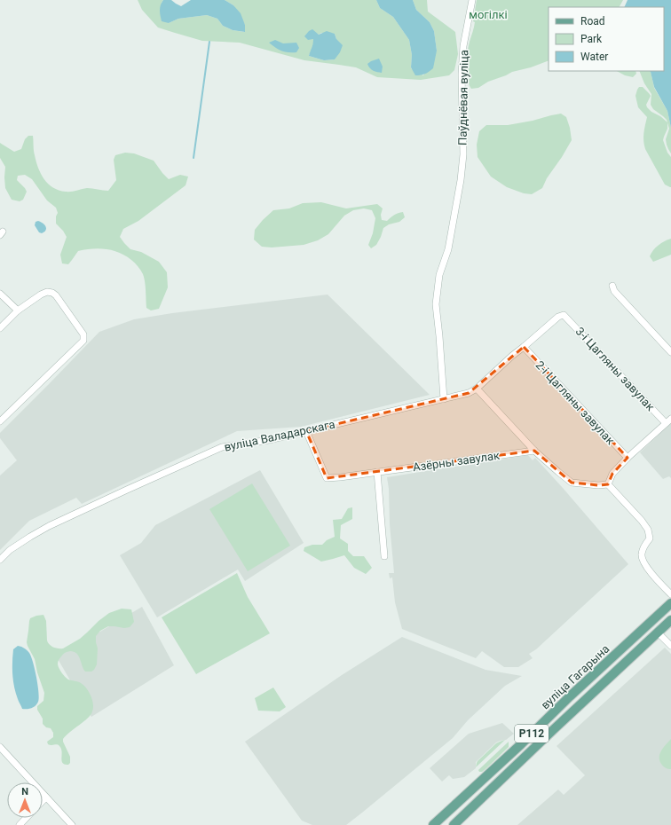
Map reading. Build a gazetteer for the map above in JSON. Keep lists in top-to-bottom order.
{
  "streets": {
    "main road": ["вуліца Гагарына", "Р112"],
    "street": [
      "Паўднёвая вуліца",
      "3-і Цагляны завулак",
      "2-і Цагляны завулак",
      "вуліца Валадарскага",
      "Азёрны завулак"
    ]
  },
  "crossings": [
    ["Паўднёвая вуліца", "вуліца Валадарскага"],
    ["3-і Цагляны завулак", "2-і Цагляны завулак"],
    ["вуліца Валадарскага", "Азёрны завулак"]
  ],
  "parks": ["могілкі"],
  "legend": ["Road", "Park", "Water"],
  "north": "top"
}
